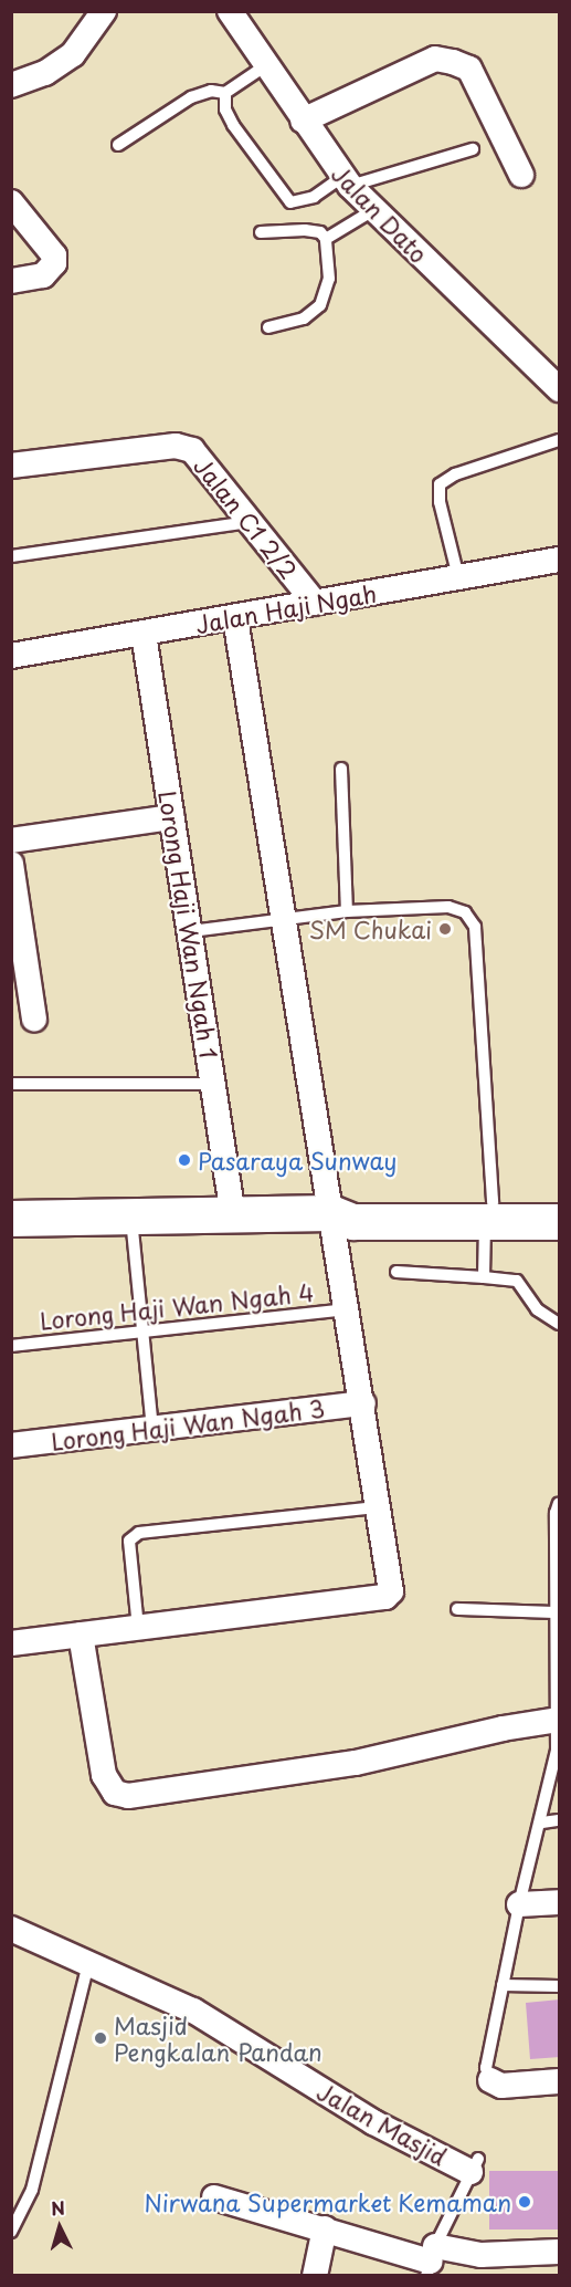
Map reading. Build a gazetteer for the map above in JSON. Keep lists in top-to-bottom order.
{
  "streets": {
    "street": [
      "Jalan Dato",
      "Jalan C1 2/2",
      "Jalan Haji Ngah",
      "Lorong Haji Wan Ngah 1",
      "Lorong Haji Wan Ngah 3",
      "Jalan Masjid"
    ],
    "lane": ["Lorong Haji Wan Ngah 4"]
  },
  "crossings": [
    ["Jalan C1 2/2", "Jalan Haji Ngah"],
    ["Jalan Haji Ngah", "Lorong Haji Wan Ngah 1"]
  ],
  "places": [
    "SM Chukai",
    "Pasaraya Sunway",
    "Masjid Pengkalan Pandan",
    "Nirwana Supermarket Kemaman"
  ],
  "north": "top"
}
